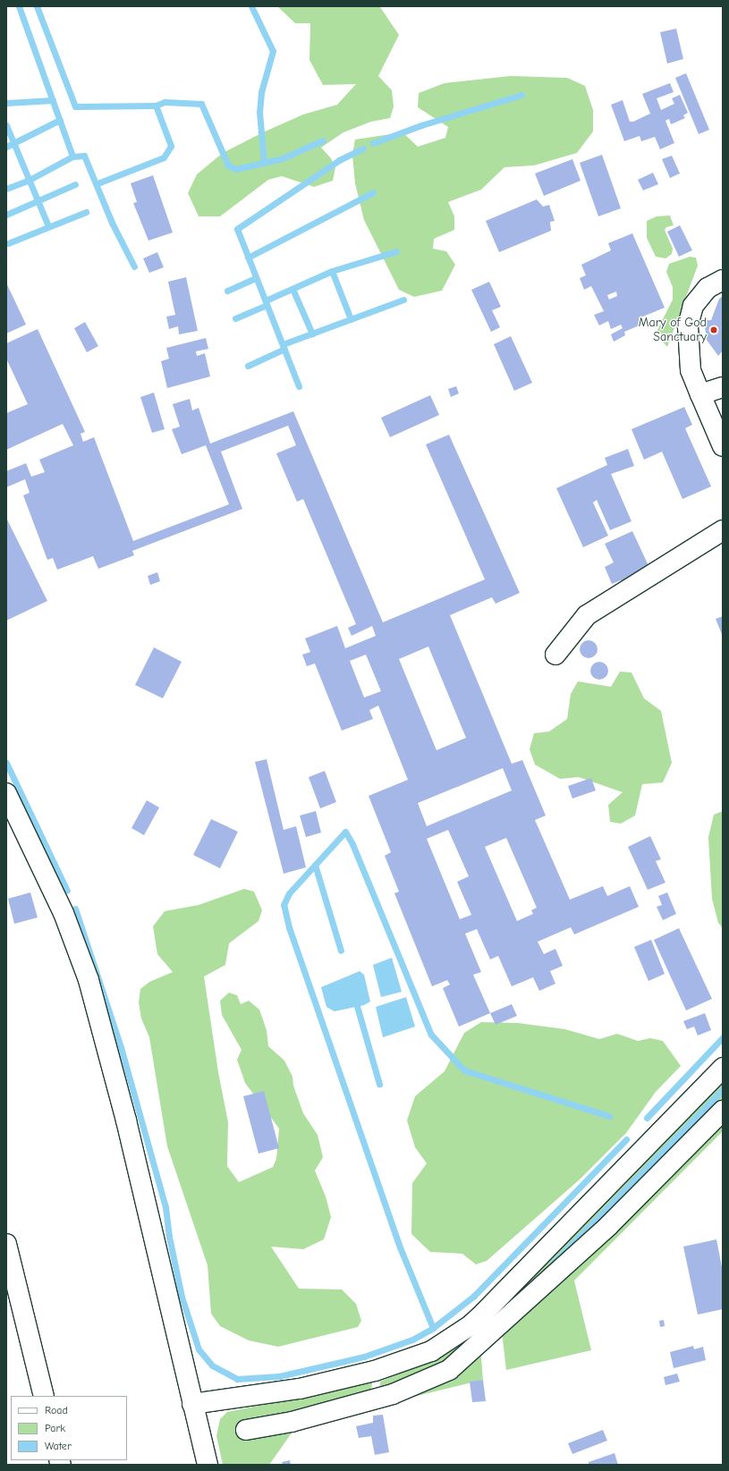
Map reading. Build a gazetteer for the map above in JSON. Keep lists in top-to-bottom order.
{
  "places": ["Mary of God Sanctuary"],
  "legend": ["Road", "Park", "Water"]
}
